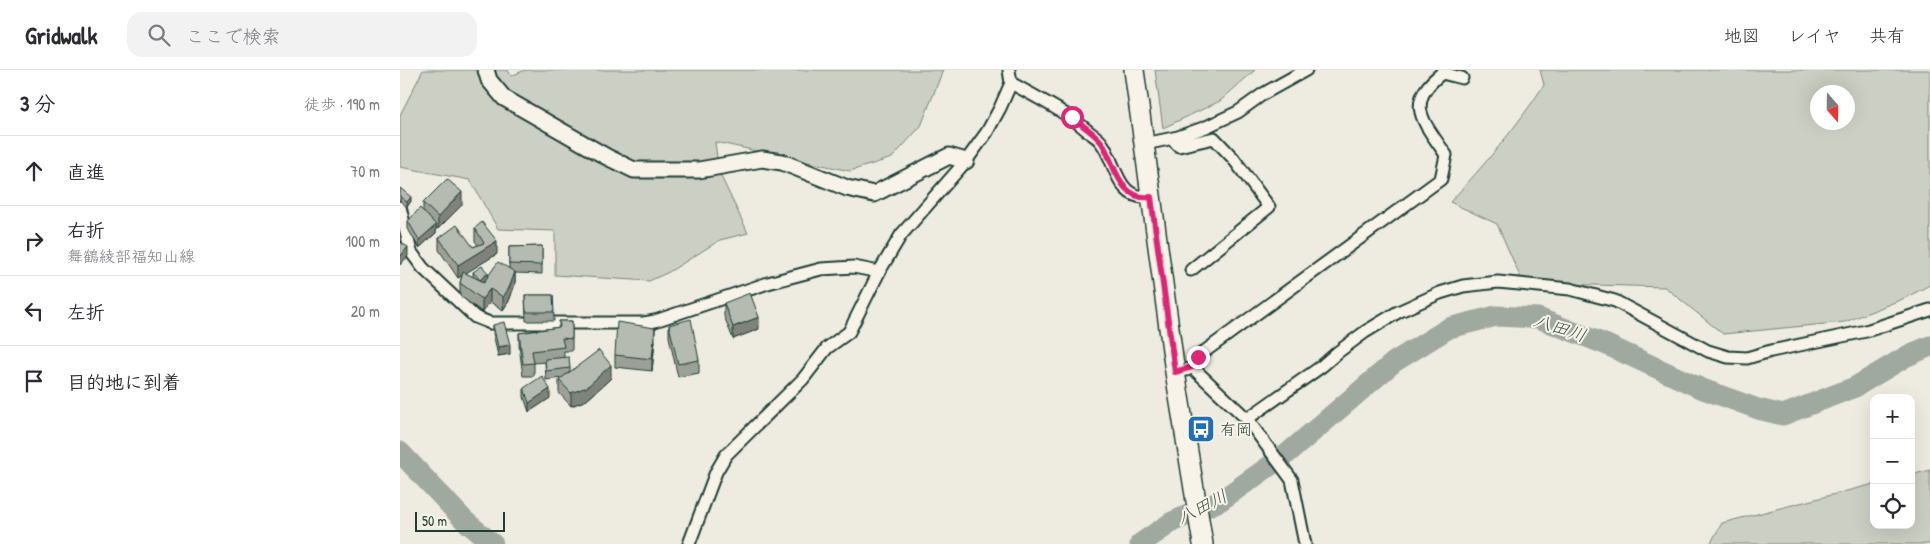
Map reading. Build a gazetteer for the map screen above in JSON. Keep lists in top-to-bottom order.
{
  "water": ["八田川"],
  "places": {
    "bus stop": ["有岡"]
  },
  "scale_bar": "50 m",
  "north": "bottom",
  "page": {
    "header": "Gridwalk",
    "search": "ここで検索",
    "nav": ["地図", "レイヤ", "共有"],
    "heading": ["3 分", "徒歩 · 190 m"],
    "list": [
      ["直進", "70 m"],
      ["右折", "舞鶴綾部福知山線", "100 m"],
      ["左折", "20 m"],
      "目的地に到着"
    ],
    "map_buttons": ["+", "−"],
    "scale": "50 m"
  }
}
